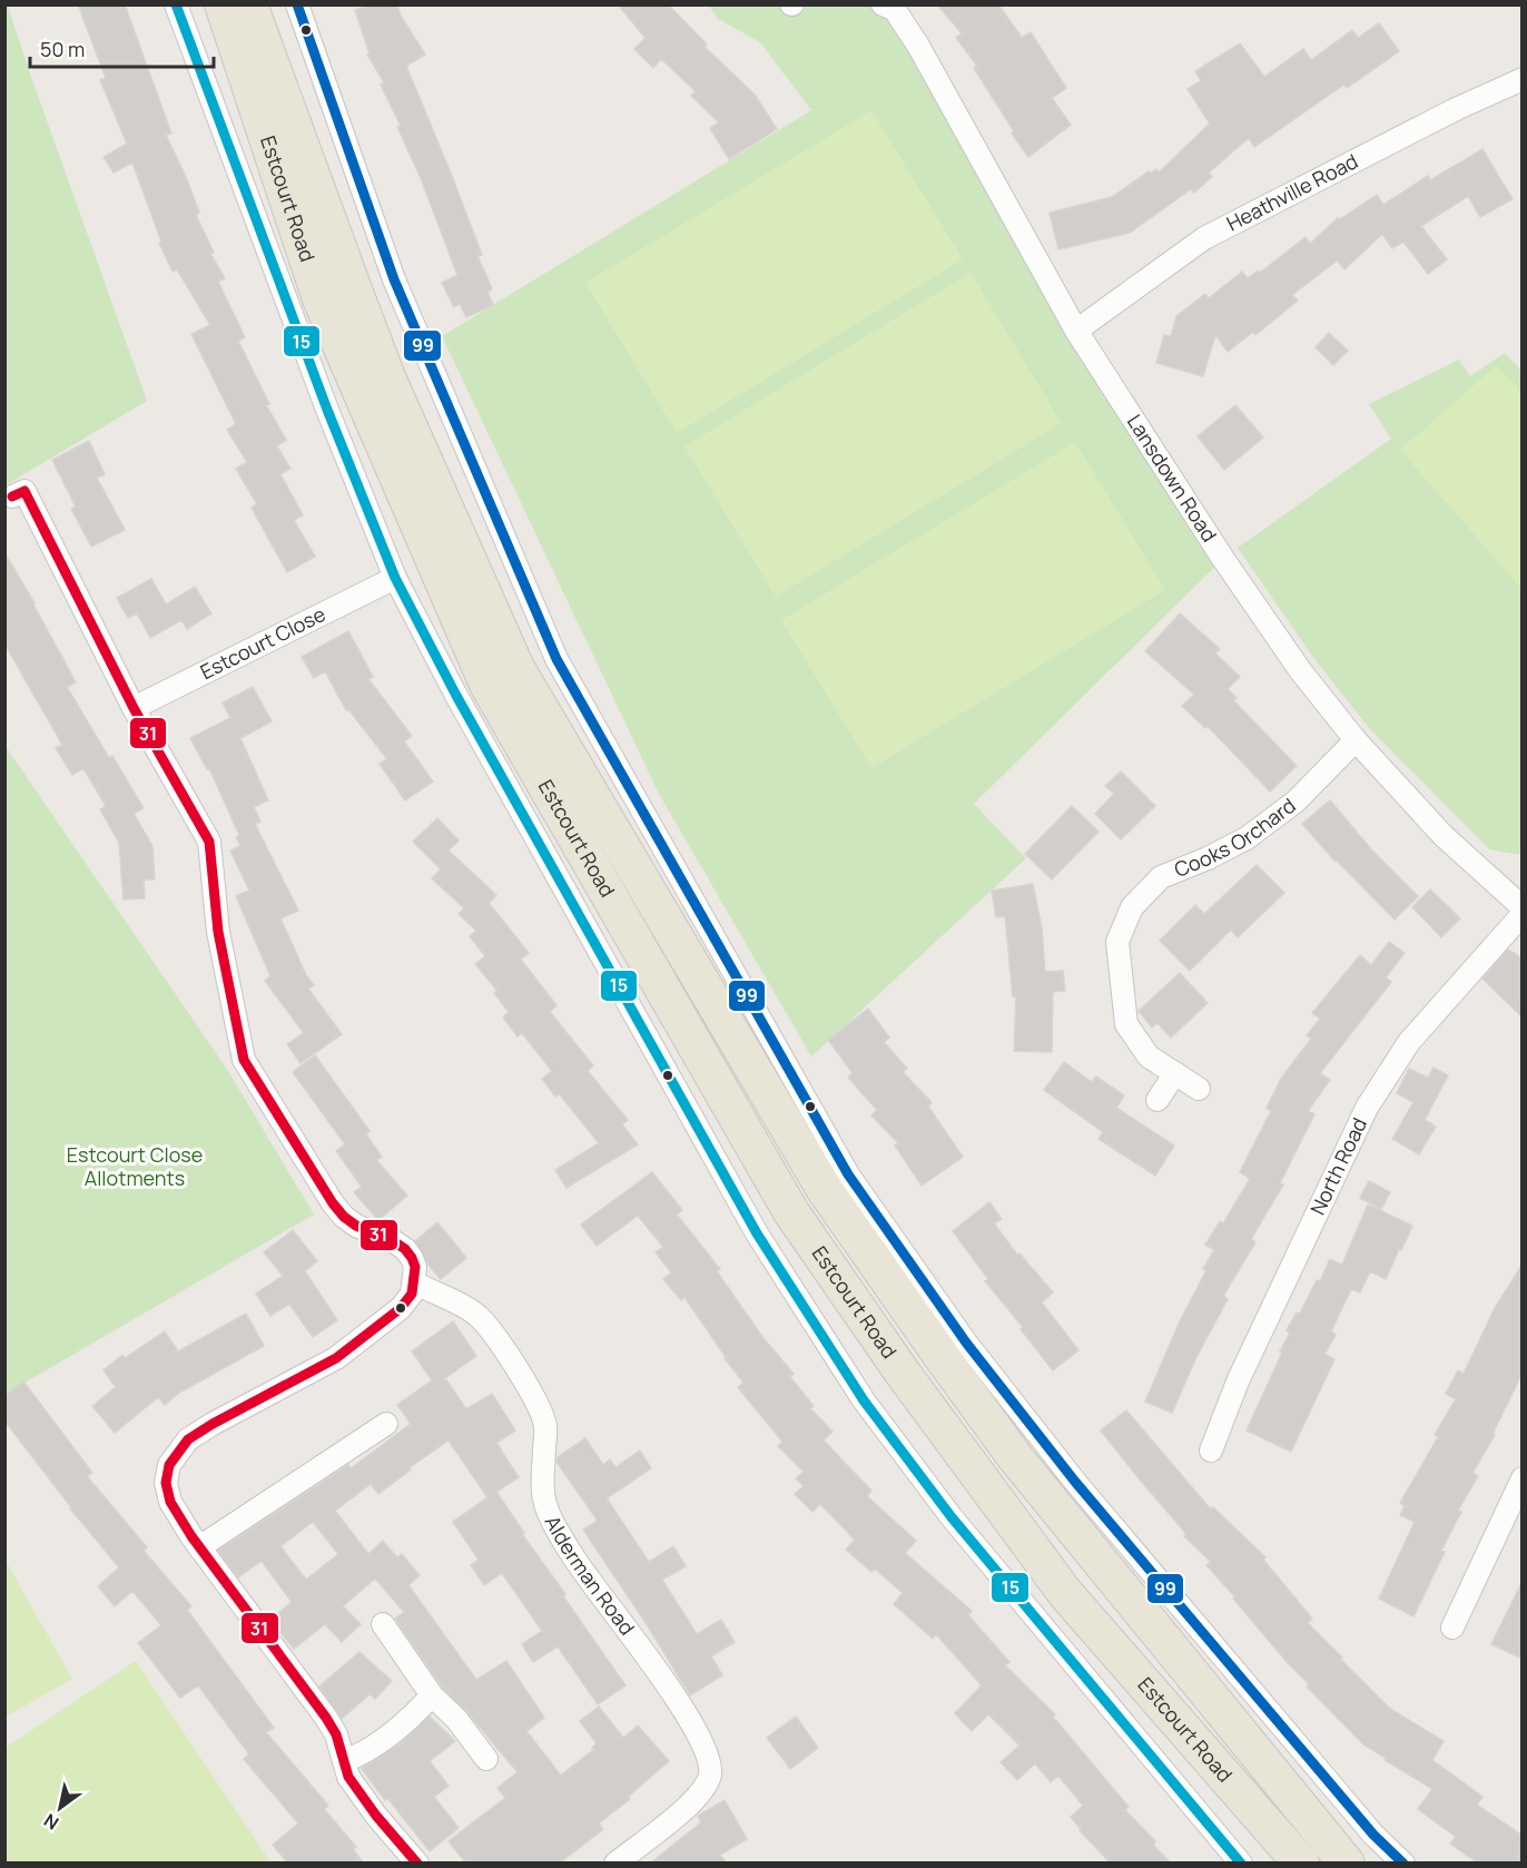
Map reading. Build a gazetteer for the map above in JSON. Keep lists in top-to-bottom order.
{
  "streets": {
    "main road": ["Estcourt Road"],
    "street": [
      "Heathville Road",
      "Lansdown Road",
      "Estcourt Close",
      "Cooks Orchard",
      "North Road",
      "Alderman Road"
    ]
  },
  "crossings": [
    ["Heathville Road", "Lansdown Road"],
    ["Estcourt Road", "Estcourt Close"],
    ["Lansdown Road", "Cooks Orchard"]
  ],
  "parks": ["Estcourt Close Allotments"],
  "lines": ["transit line 15", "transit line 99", "transit line 31"],
  "scale_bar": "50 m",
  "north": "bottom left"
}
